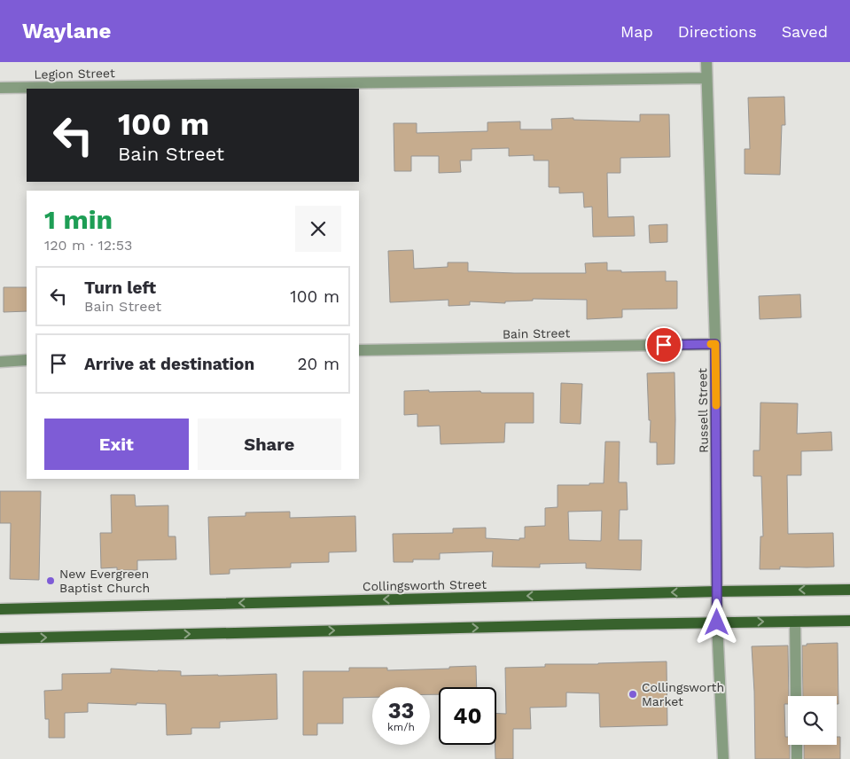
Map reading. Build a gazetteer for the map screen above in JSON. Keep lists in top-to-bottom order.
{
  "streets": {
    "main road": ["Collingsworth Street"],
    "street": ["Legion Street", "Bain Street", "Russell Street"]
  },
  "crossings": [
    ["Legion Street", "Russell Street"],
    ["Bain Street", "Russell Street"],
    ["Russell Street", "Collingsworth Street"]
  ],
  "places": ["New Evergreen Baptist Church", "Collingsworth Market"],
  "page": {
    "header": "Waylane",
    "nav": ["Map", "Directions", "Saved"],
    "turn": ["100 m", "Bain Street"],
    "heading": ["1 min", "120 m · 12:53"],
    "list": [
      {
        "name": "Turn left",
        "note": "Bain Street",
        "value": "100 m"
      },
      {
        "name": "Arrive at destination",
        "value": "20 m"
      }
    ],
    "buttons": ["Exit", "Share"],
    "speed": "33 km/h",
    "limit": "40"
  }
}
